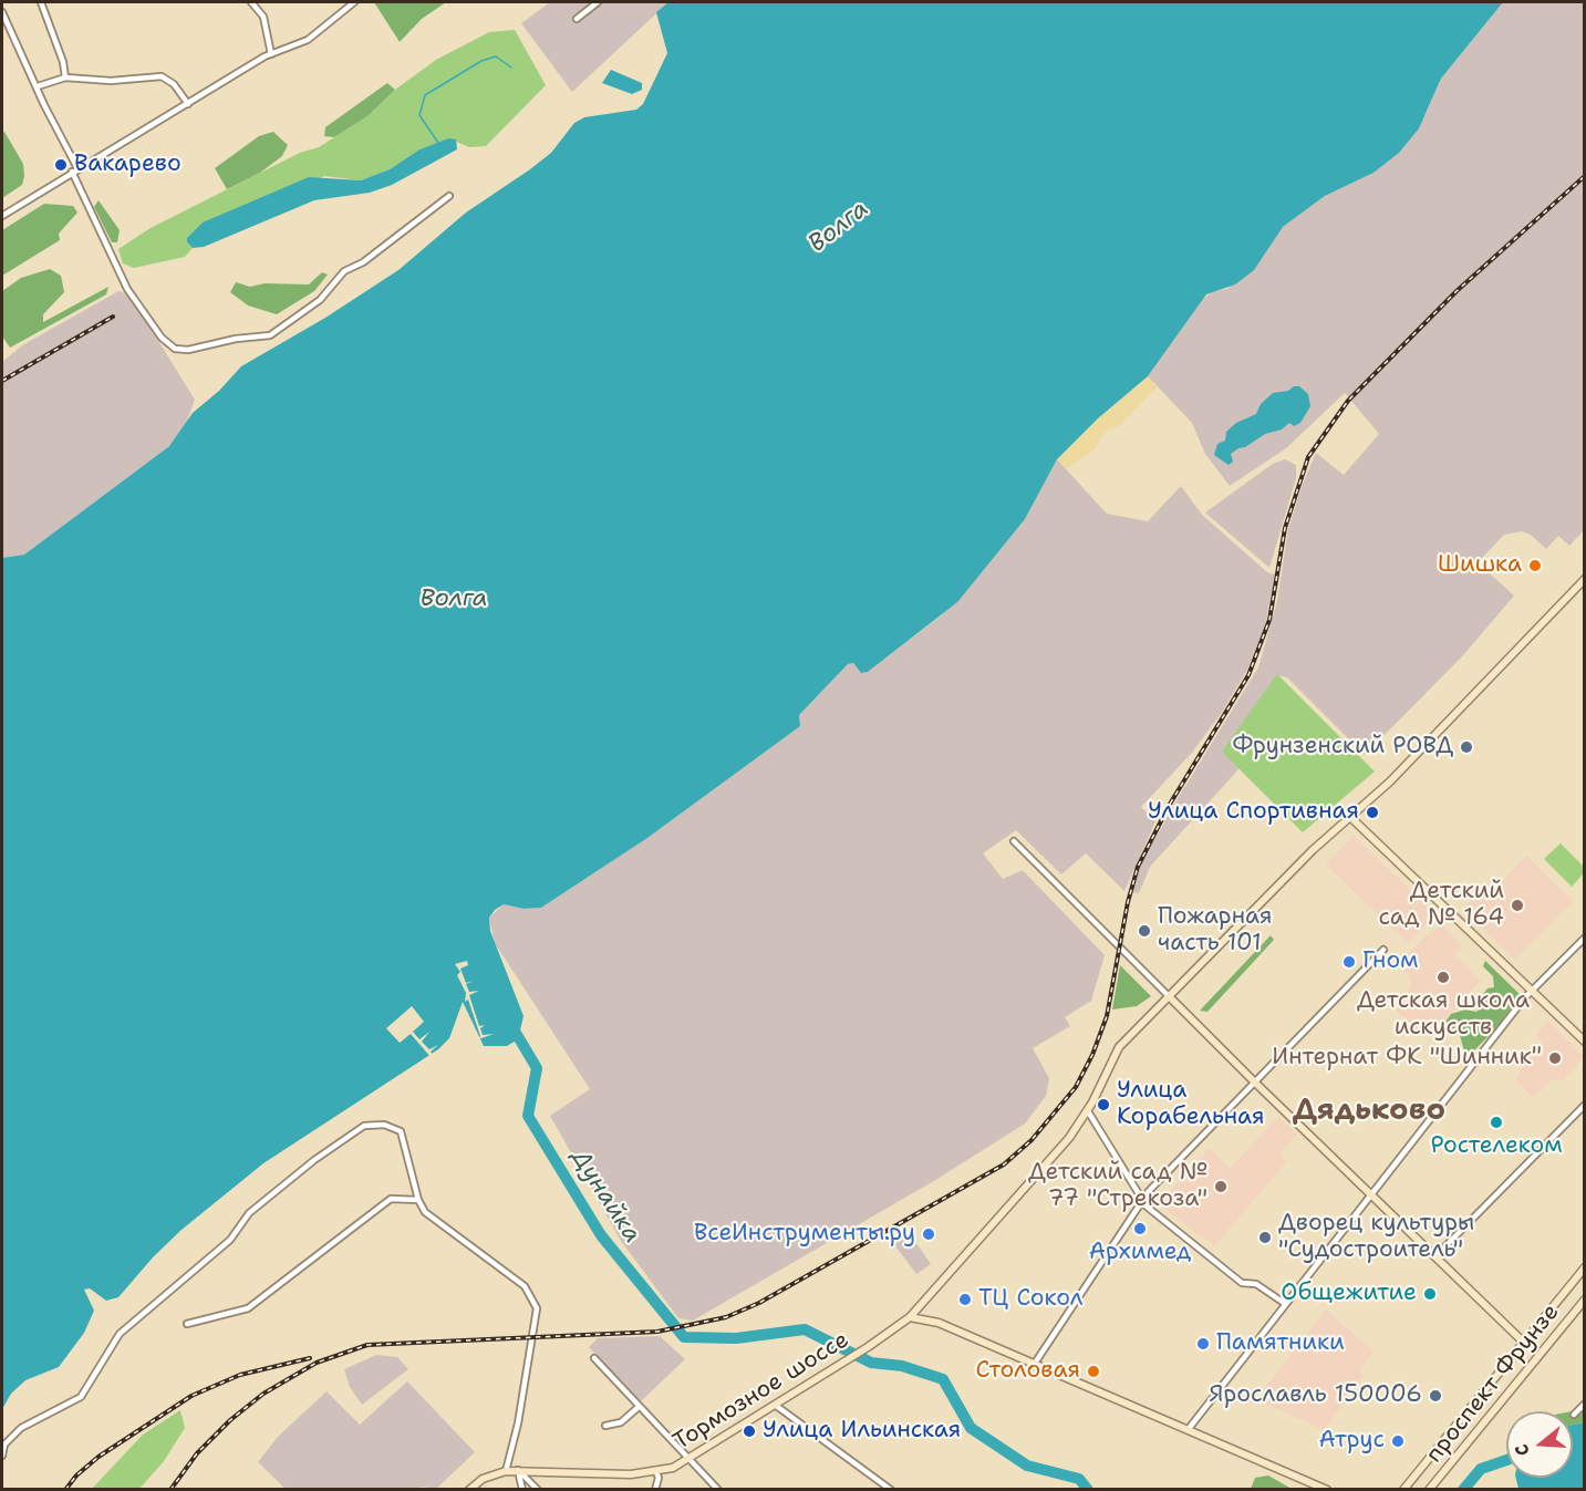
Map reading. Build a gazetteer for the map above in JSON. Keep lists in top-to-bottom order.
{
  "streets": {
    "street": ["проспект Фрунзе", "Тормозное шоссе"]
  },
  "districts": ["Дядьково"],
  "water": ["Волга", "Дунайка"],
  "places": [
    "Вакарево",
    "Шишка",
    "Фрунзенский РОВД",
    "Улица Спортивная",
    "Детский сад № 164",
    "Пожарная часть 101",
    "Гном",
    "Детская школа искусств",
    "Интернат ФК \"Шинник\"",
    "Улица Корабельная",
    "Ростелеком",
    "Детский сад № 77 \"Стрекоза\"",
    "Архимед",
    "ВсеИнструменты.ру",
    "Дворец культуры \"Судостроитель\"",
    "Общежитие",
    "ТЦ Сокол",
    "Памятники",
    "Столовая",
    "Ярославль 150006",
    "Улица Ильинская",
    "Атрус"
  ],
  "north": "left"
}
